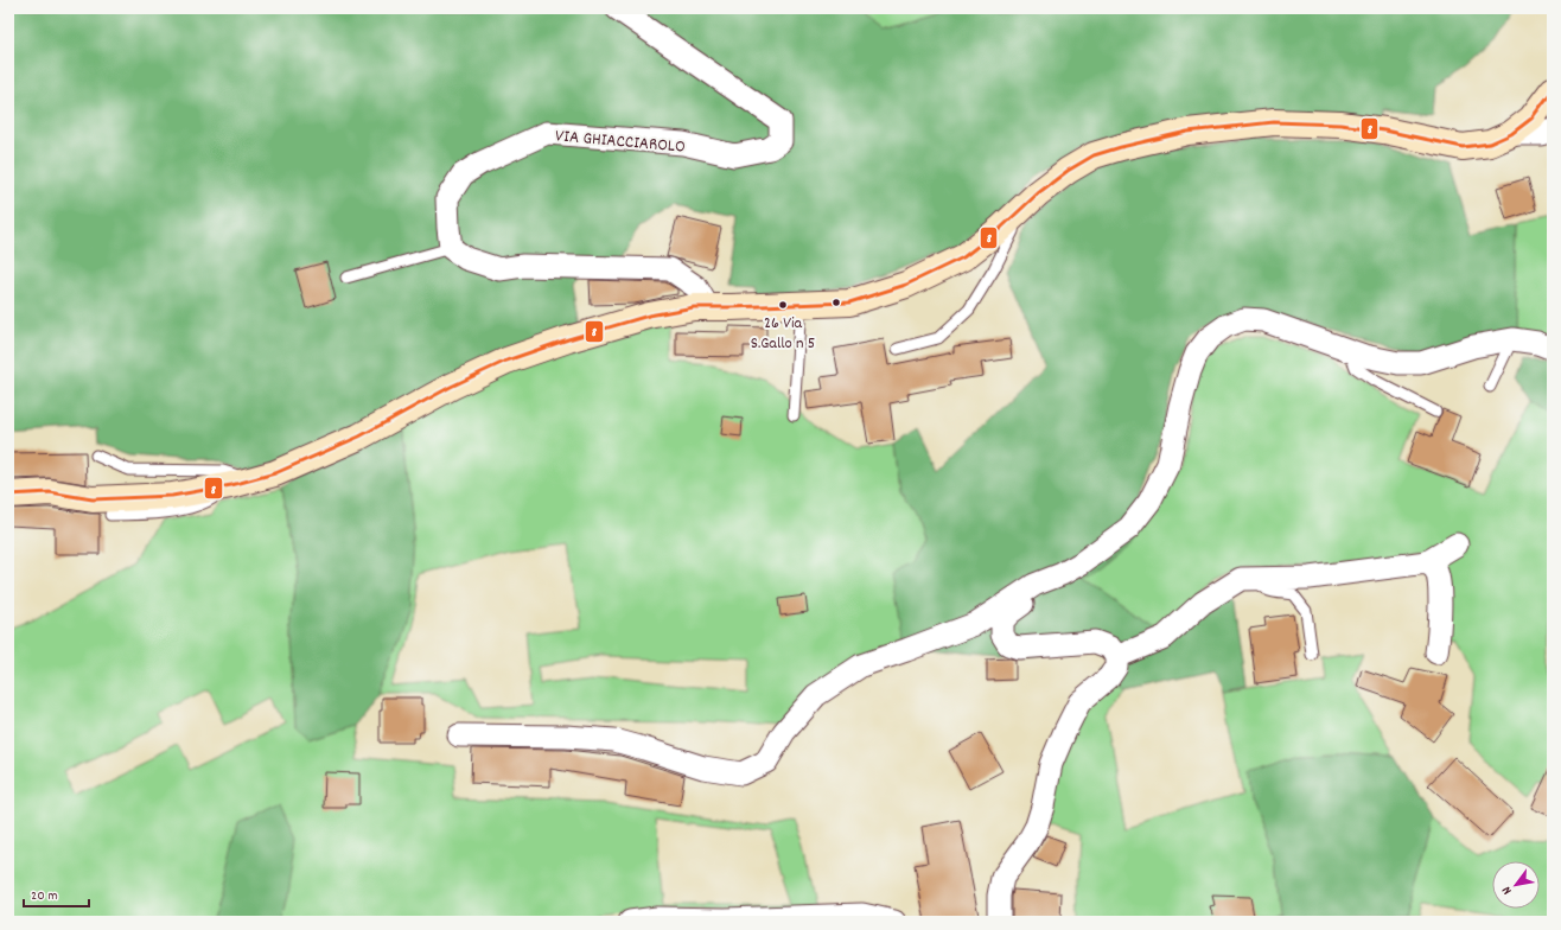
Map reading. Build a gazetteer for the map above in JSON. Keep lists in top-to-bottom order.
{
  "streets": {
    "street": ["VIA GHIACCIAROLO"]
  },
  "places": ["26 Via S.Gallo n 5"],
  "lines": ["transit line 8"],
  "scale_bar": "20 m",
  "north": "bottom left"
}
